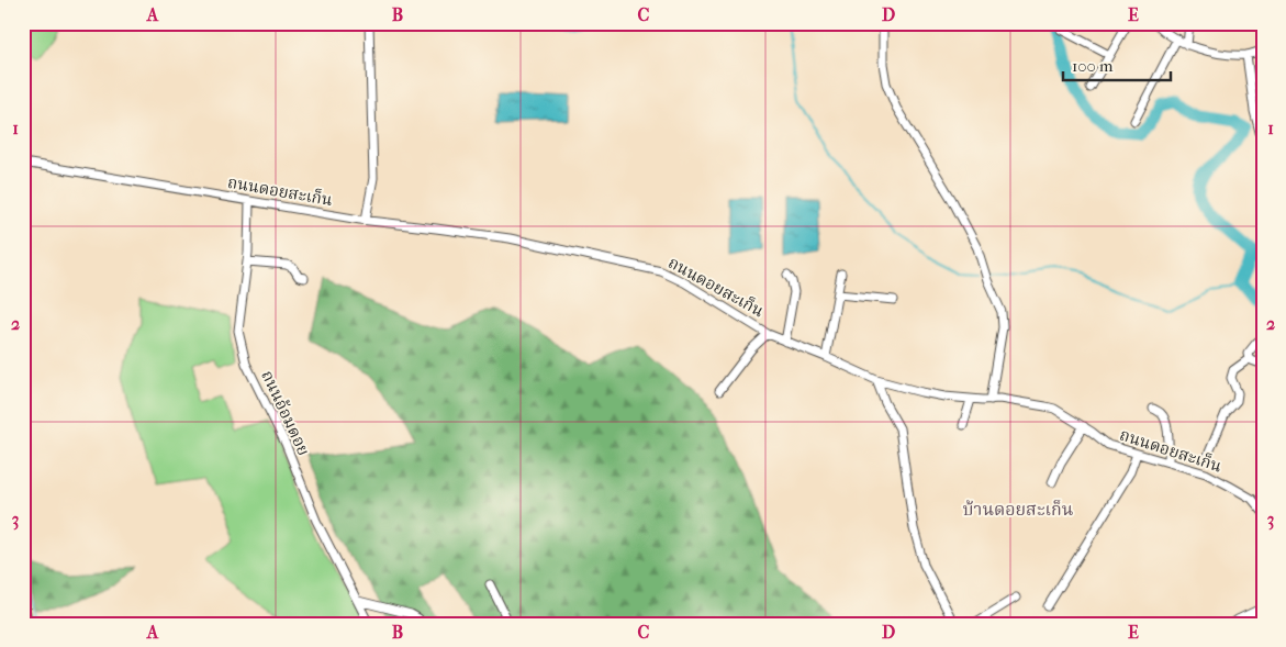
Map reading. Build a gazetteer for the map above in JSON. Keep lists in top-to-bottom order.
{
  "streets": {
    "street": ["ถนนดอยสะเก็น", "ถนนอ้อมดอย"]
  },
  "crossings": [
    ["ถนนดอยสะเก็น", "ถนนอ้อมดอย"]
  ],
  "districts": ["บ้านดอยสะเก็น"],
  "scale_bar": "100 m",
  "grid": {
    "columns": [
      "A",
      "B",
      "C",
      "D",
      "E"
    ],
    "rows": ["1", "2", "3"]
  }
}
